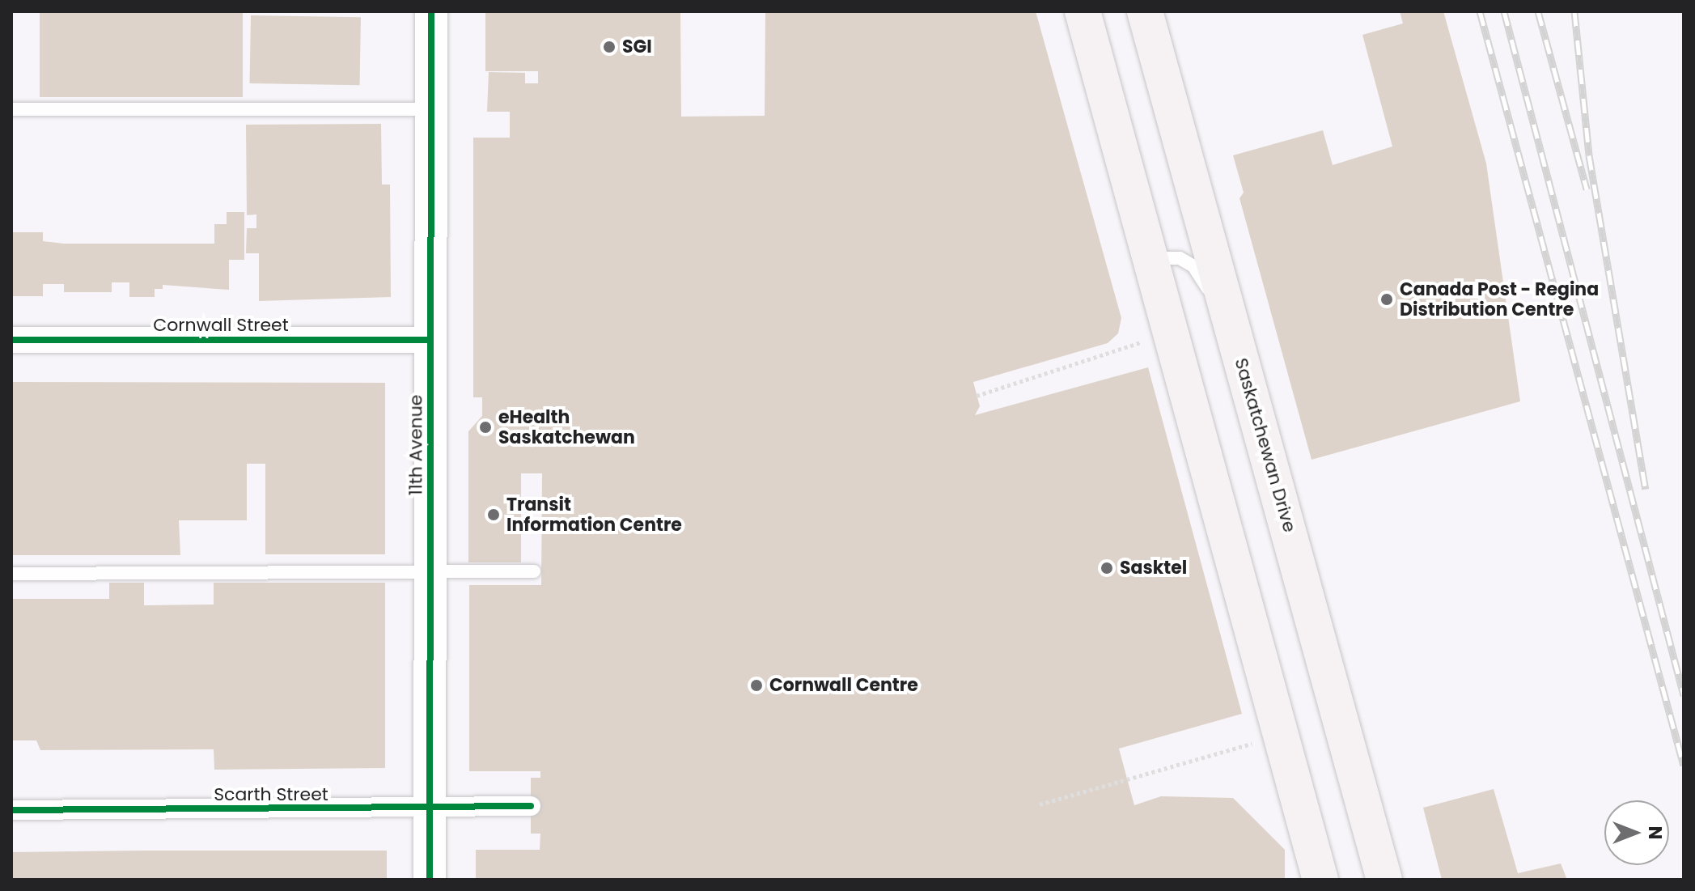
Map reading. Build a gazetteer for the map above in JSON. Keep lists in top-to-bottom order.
{
  "streets": {
    "main road": ["Saskatchewan Drive"],
    "street": ["Cornwall Street", "11th Avenue", "Scarth Street"]
  },
  "crossings": [
    ["Cornwall Street", "11th Avenue"],
    ["11th Avenue", "Scarth Street"]
  ],
  "places": [
    "SGI",
    "Canada Post - Regina Distribution Centre",
    "eHealth Saskatchewan",
    "Transit Information Centre",
    "Sasktel",
    "Cornwall Centre"
  ],
  "north": "right"
}
